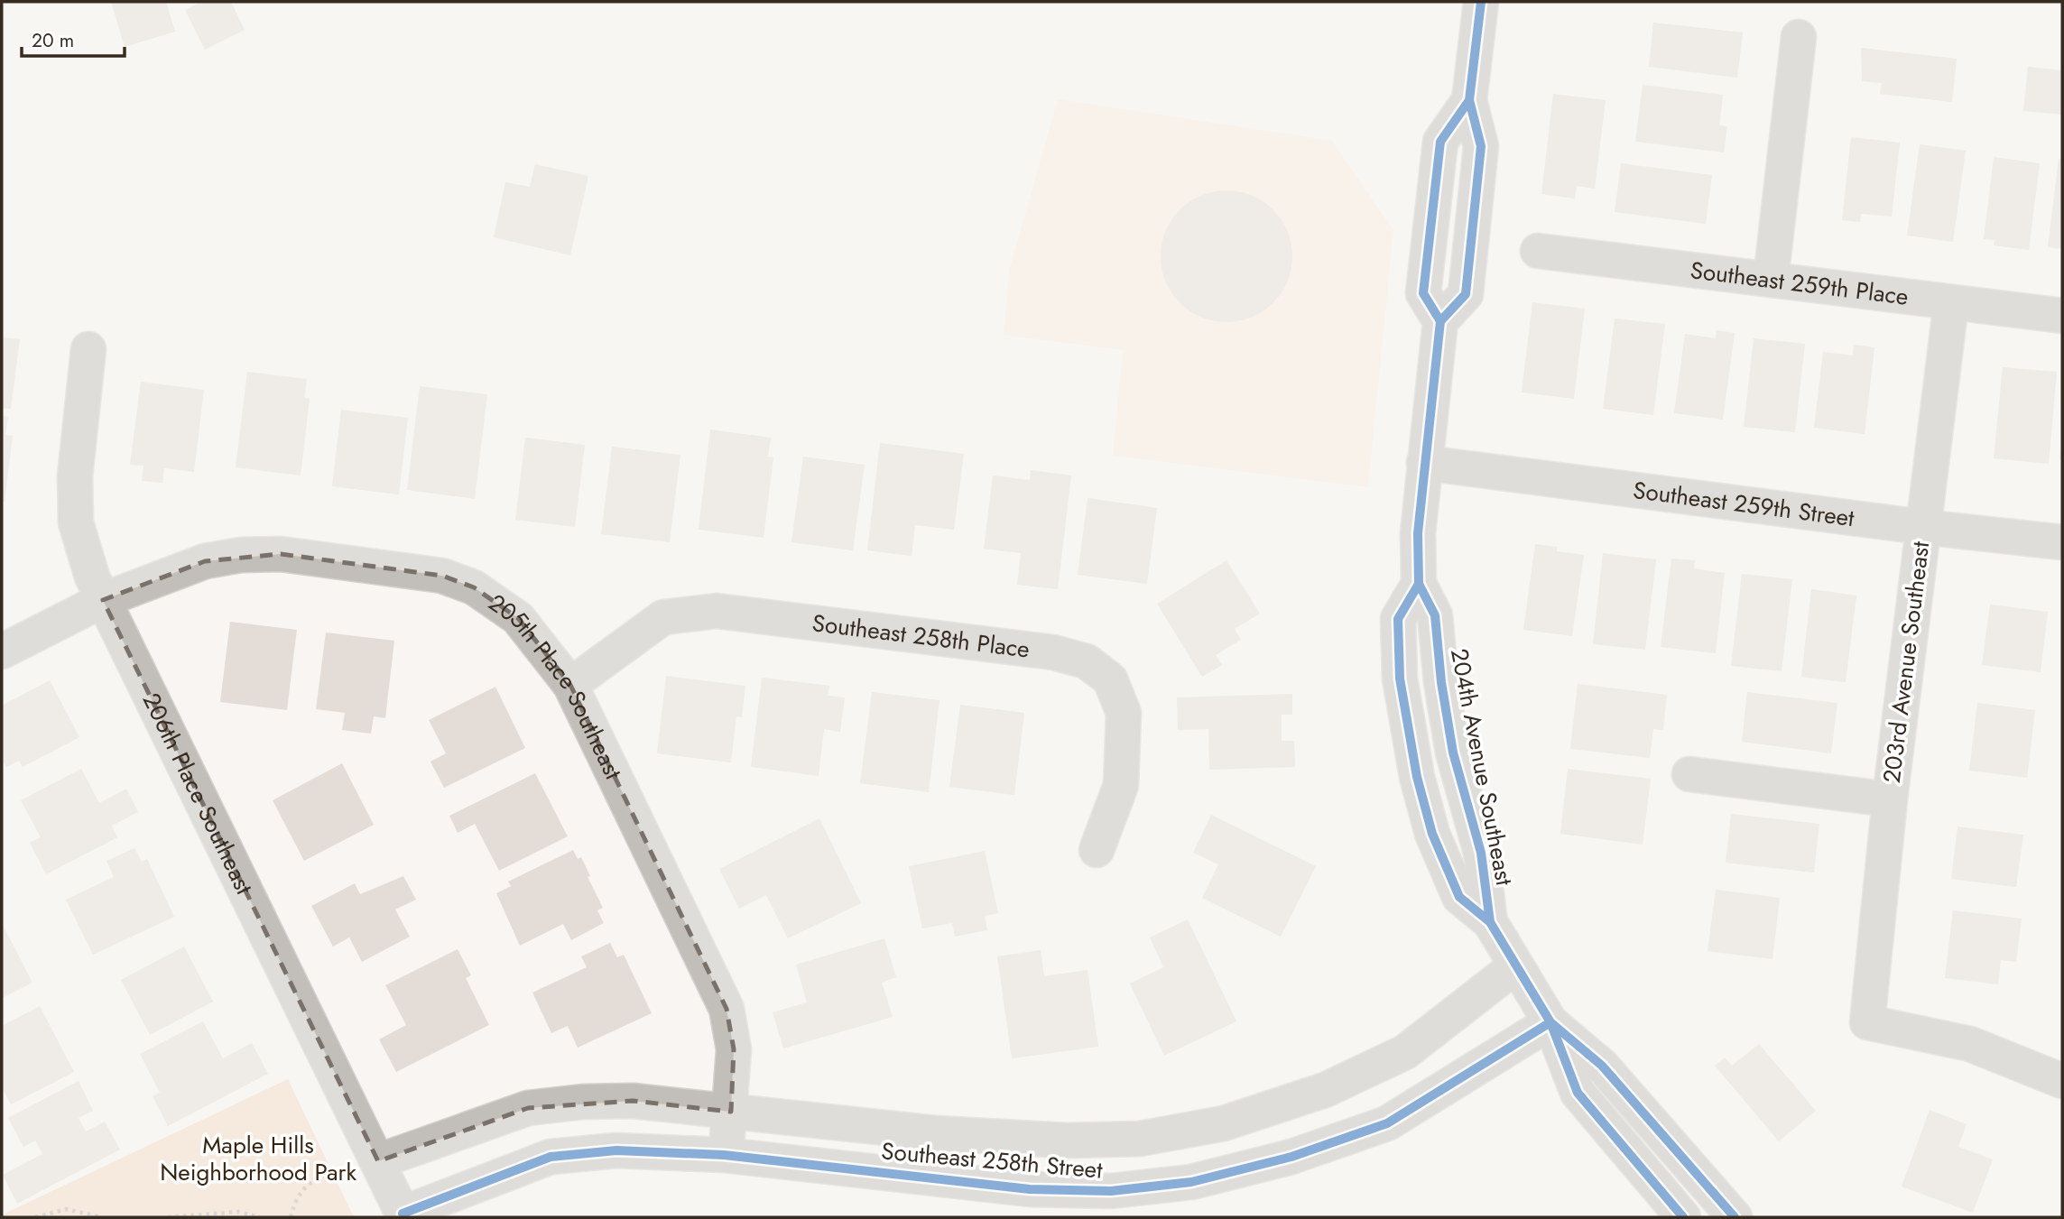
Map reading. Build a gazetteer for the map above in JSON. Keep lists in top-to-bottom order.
{
  "streets": {
    "street": [
      "Southeast 259th Place",
      "Southeast 259th Street",
      "Southeast 258th Place",
      "203rd Avenue Southeast",
      "205th Place Southeast",
      "204th Avenue Southeast",
      "206th Place Southeast",
      "Southeast 258th Street"
    ]
  },
  "crossings": [
    ["Southeast 259th Place", "203rd Avenue Southeast"],
    ["Southeast 259th Street", "203rd Avenue Southeast"],
    ["Southeast 259th Street", "204th Avenue Southeast"],
    ["Southeast 258th Place", "205th Place Southeast"],
    ["205th Place Southeast", "206th Place Southeast"],
    ["205th Place Southeast", "Southeast 258th Street"],
    ["204th Avenue Southeast", "Southeast 258th Street"],
    ["206th Place Southeast", "Southeast 258th Street"]
  ],
  "parks": ["Maple Hills Neighborhood Park"],
  "scale_bar": "20 m"
}
